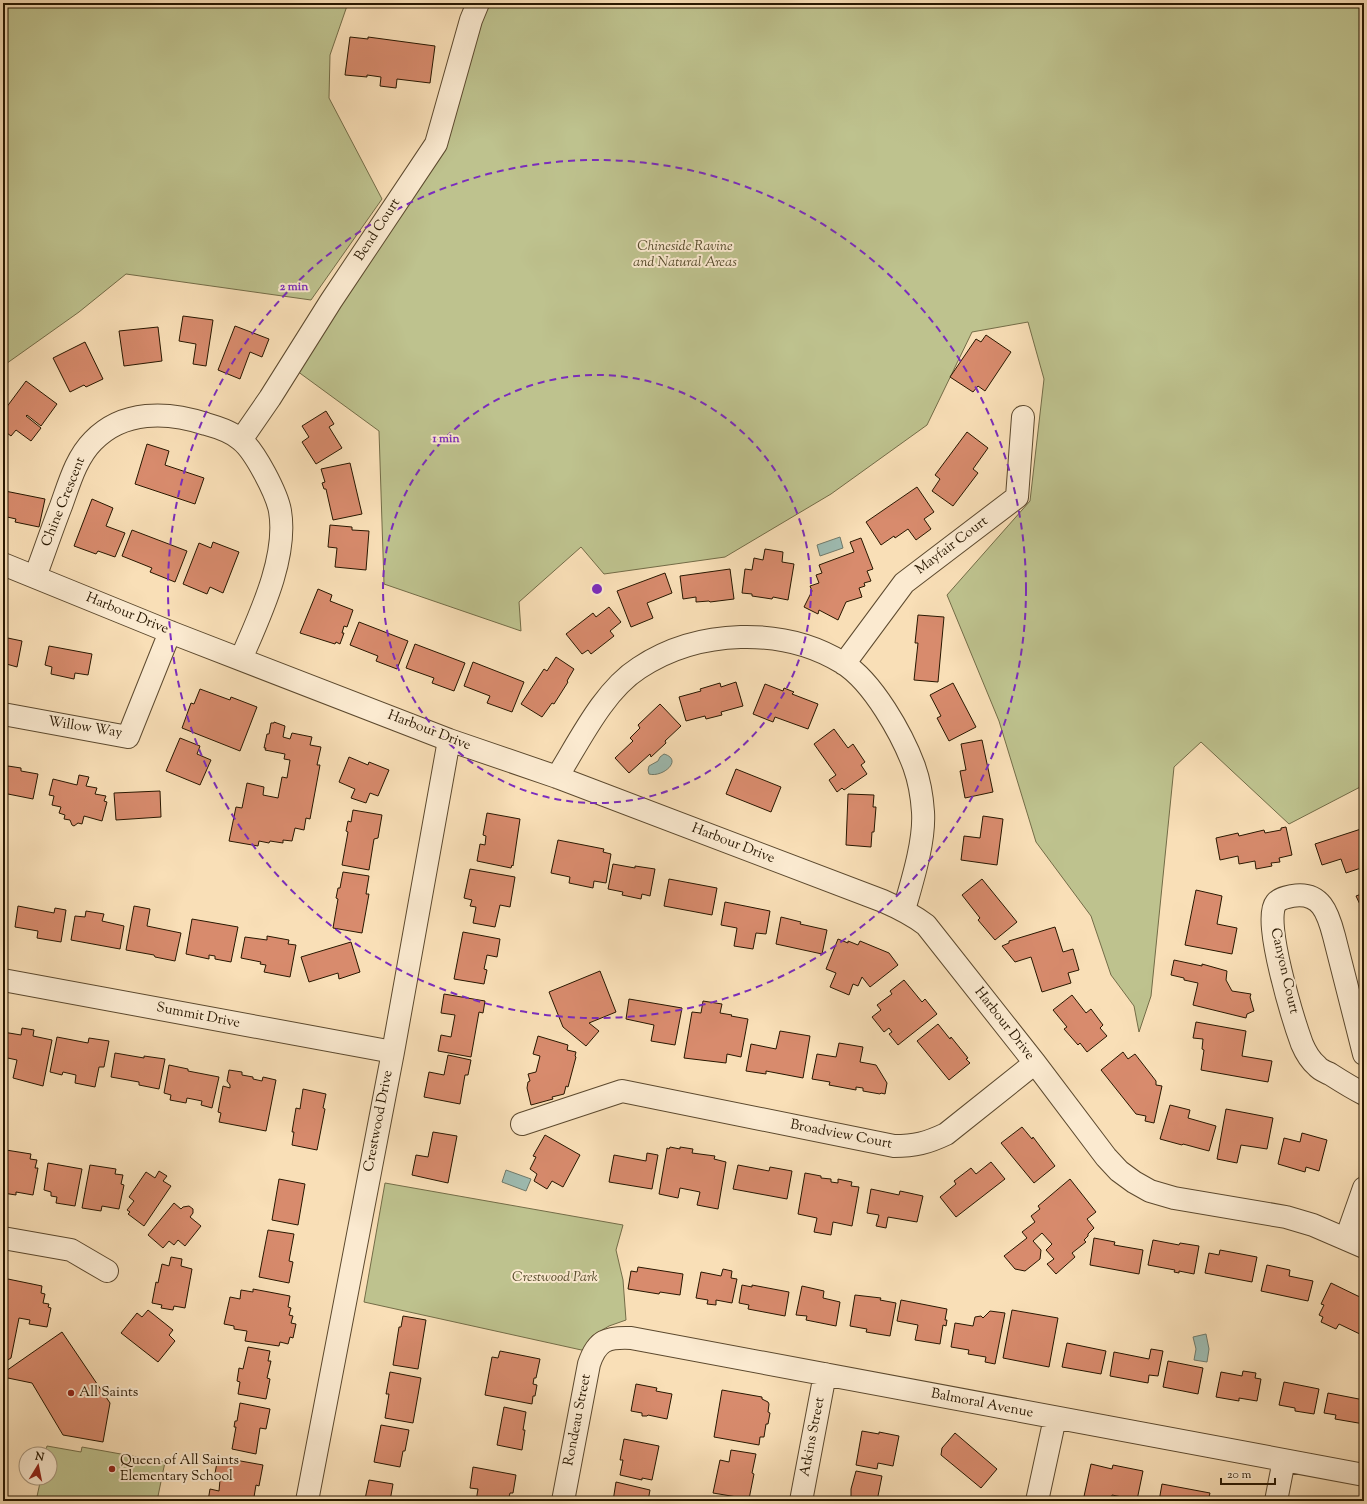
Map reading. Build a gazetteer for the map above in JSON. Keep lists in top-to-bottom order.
{
  "streets": {
    "street": [
      "Bend Court",
      "Chine Crescent",
      "Mayfair Court",
      "Harbour Drive",
      "Willow Way",
      "Canyon Court",
      "Summit Drive",
      "Crestwood Drive",
      "Broadview Court",
      "Balmoral Avenue",
      "Rondeau Street",
      "Atkins Street"
    ]
  },
  "crossings": [
    ["Bend Court", "Chine Crescent"],
    ["Chine Crescent", "Harbour Drive"],
    ["Harbour Drive", "Willow Way"],
    ["Harbour Drive", "Crestwood Drive"],
    ["Harbour Drive", "Broadview Court"],
    ["Summit Drive", "Crestwood Drive"],
    ["Balmoral Avenue", "Rondeau Street"],
    ["Balmoral Avenue", "Atkins Street"]
  ],
  "parks": ["Chineside Ravine and Natural Areas", "Crestwood Park"],
  "places": ["All Saints", "Queen of All Saints Elementary School"],
  "scale_bar": "20 m",
  "north": "top",
  "rings": ["2 min", "1 min"]
}
